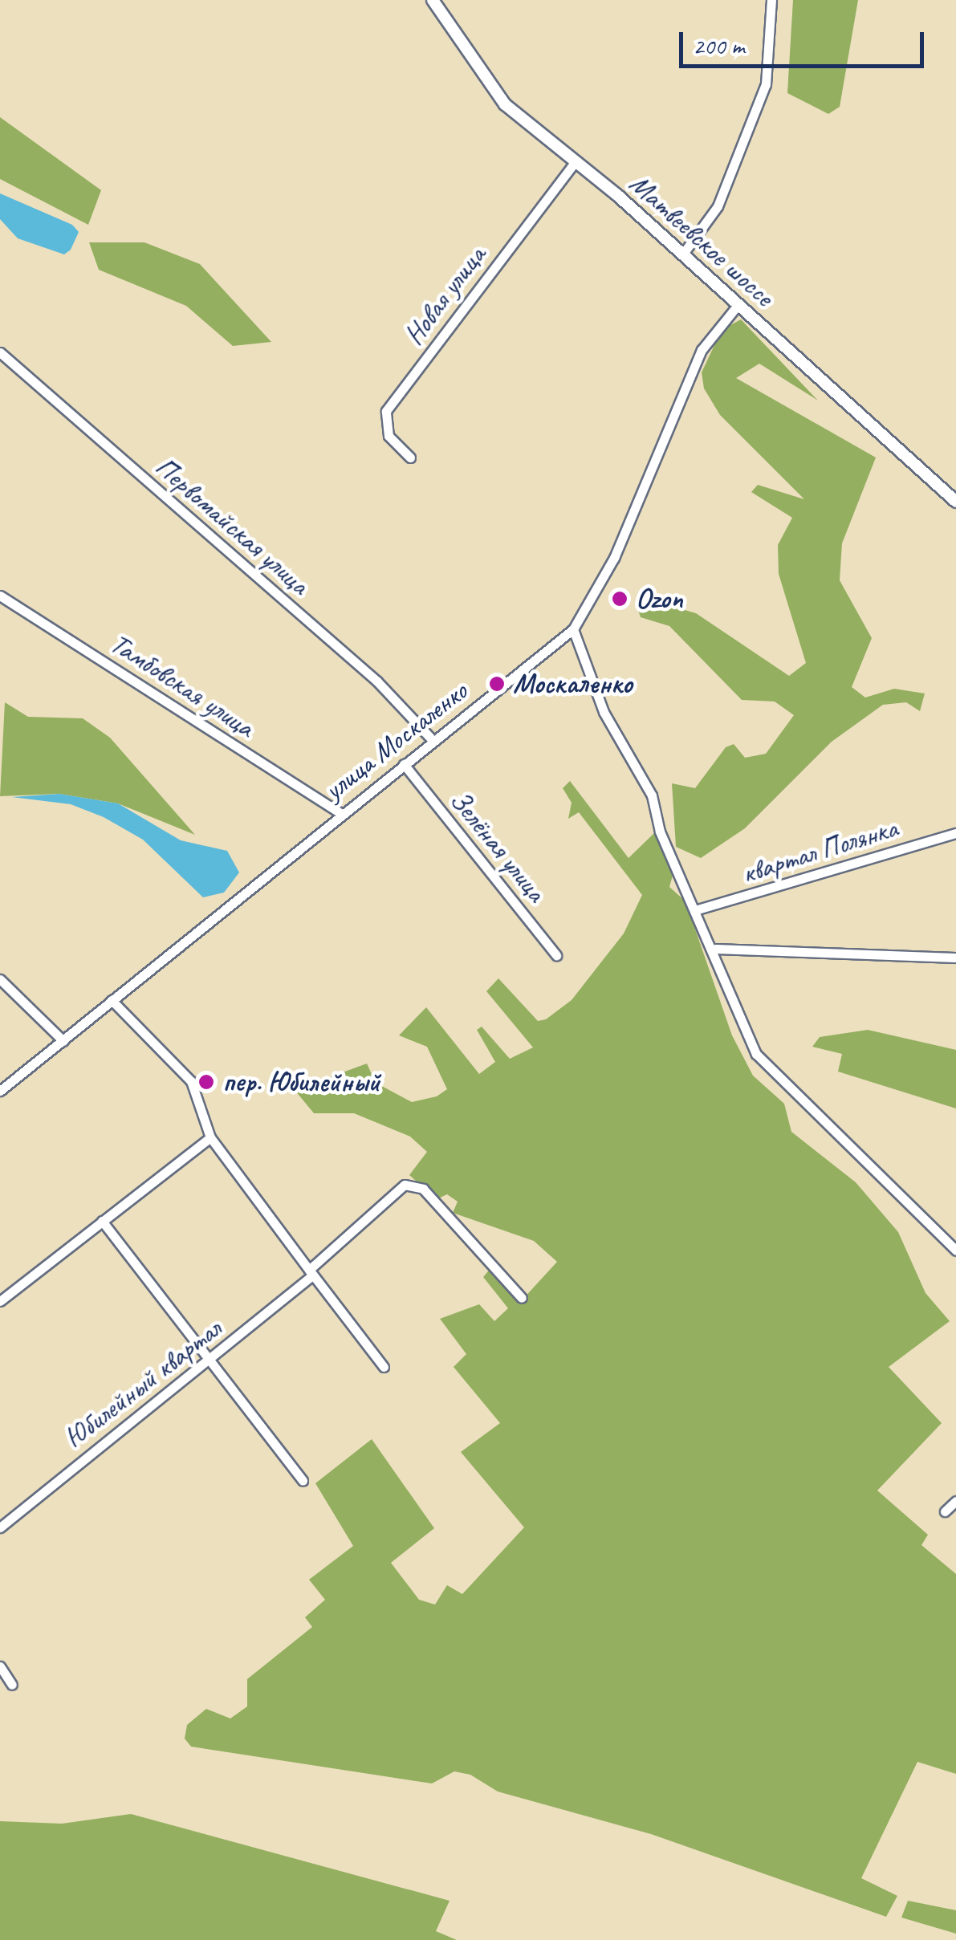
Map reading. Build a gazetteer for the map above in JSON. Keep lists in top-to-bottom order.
{
  "streets": {
    "main road": ["Матвеевское шоссе"],
    "street": [
      "Новая улица",
      "Первомайская улица",
      "Тамбовская улица",
      "улица Москаленко",
      "Зелёная улица",
      "квартал Полянка",
      "Юбилейный квартал"
    ]
  },
  "crossings": [
    ["Матвеевское шоссе", "Новая улица"],
    ["Матвеевское шоссе", "улица Москаленко"],
    ["Первомайская улица", "улица Москаленко"],
    ["Тамбовская улица", "улица Москаленко"],
    ["улица Москаленко", "Зелёная улица"]
  ],
  "places": ["Ozon", "Москаленко", "пер. Юбилейный"],
  "scale_bar": "200 m"
}
